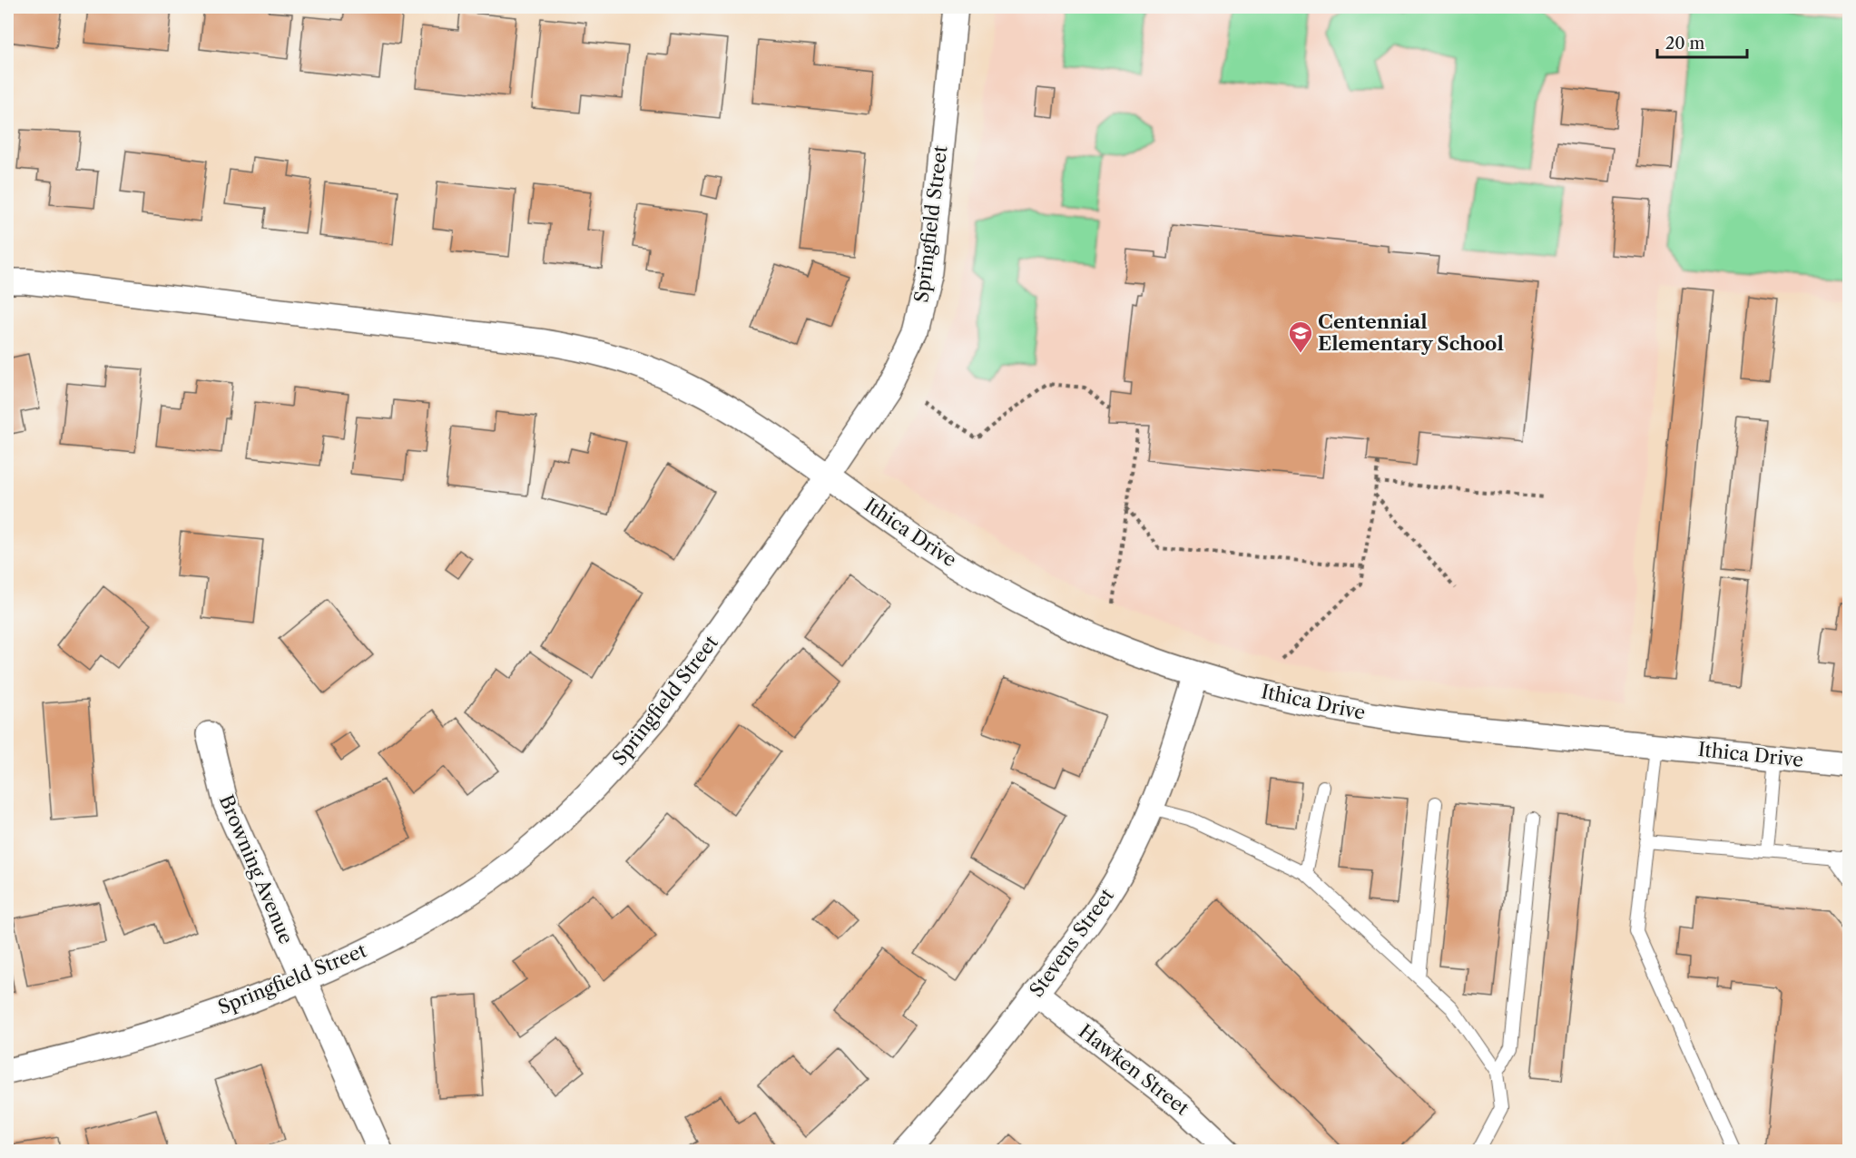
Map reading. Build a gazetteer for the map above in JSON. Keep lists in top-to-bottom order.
{
  "streets": {
    "street": [
      "Springfield Street",
      "Ithica Drive",
      "Browning Avenue",
      "Stevens Street",
      "Hawken Street"
    ]
  },
  "crossings": [
    ["Springfield Street", "Ithica Drive"],
    ["Springfield Street", "Browning Avenue"],
    ["Ithica Drive", "Stevens Street"],
    ["Stevens Street", "Hawken Street"]
  ],
  "places": {
    "school or university": ["Centennial Elementary School"]
  },
  "scale_bar": "20 m"
}
